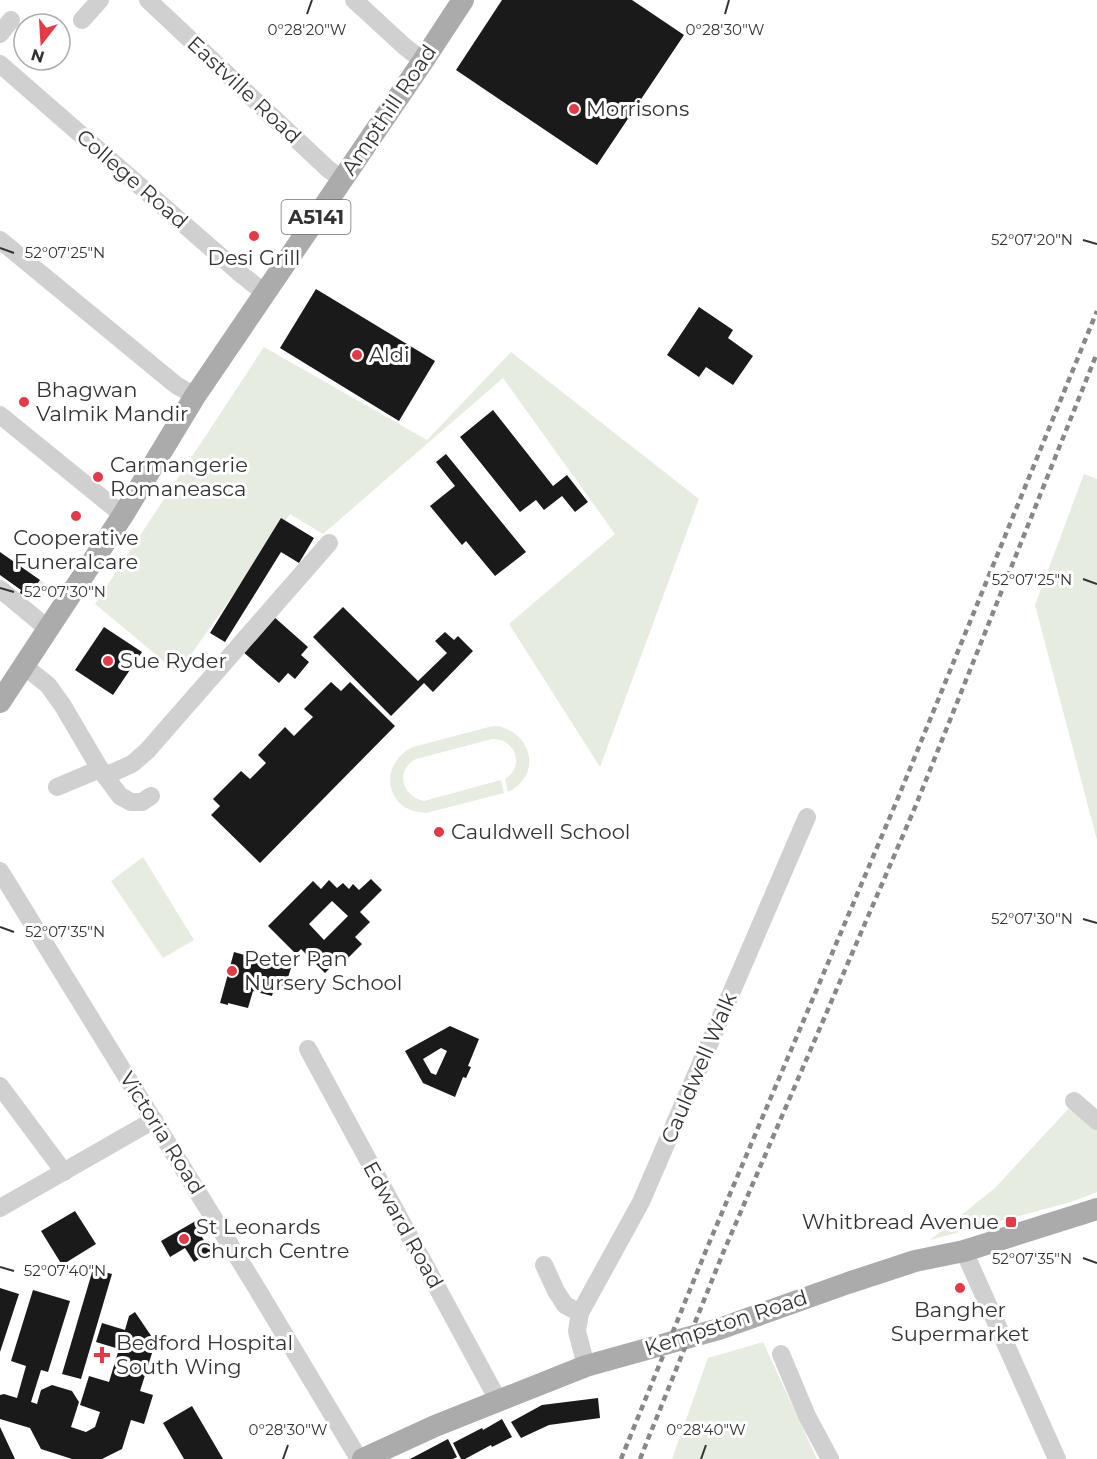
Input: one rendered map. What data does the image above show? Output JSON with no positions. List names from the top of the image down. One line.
{"streets":{"main road":["Ampthill Road","A5141","Kempston Road"],"street":["Eastville Road","College Road","Cauldwell Walk","Victoria Road","Edward Road"]},"crossings":[["Eastville Road","Ampthill Road"],["Ampthill Road","College Road"],["Cauldwell Walk","Kempston Road"],["Victoria Road","Kempston Road"],["Edward Road","Kempston Road"]],"places":{"other":["Morrisons","Desi Grill","Aldi","Bhagwan Valmik Mandir","Carmangerie Romaneasca","Cooperative Funeralcare","Sue Ryder","Cauldwell School","Peter Pan Nursery School","St Leonards Church Centre","Bangher Supermarket"],"transit":["Whitbread Avenue"],"health":["Bedford Hospital South Wing"]},"north":"bottom","coordinates":["0°28'20\"W","0°28'30\"W","52°07'20\"N","52°07'25\"N","52°07'30\"N","52°07'35\"N","52°07'40\"N","0°28'40\"W"]}
